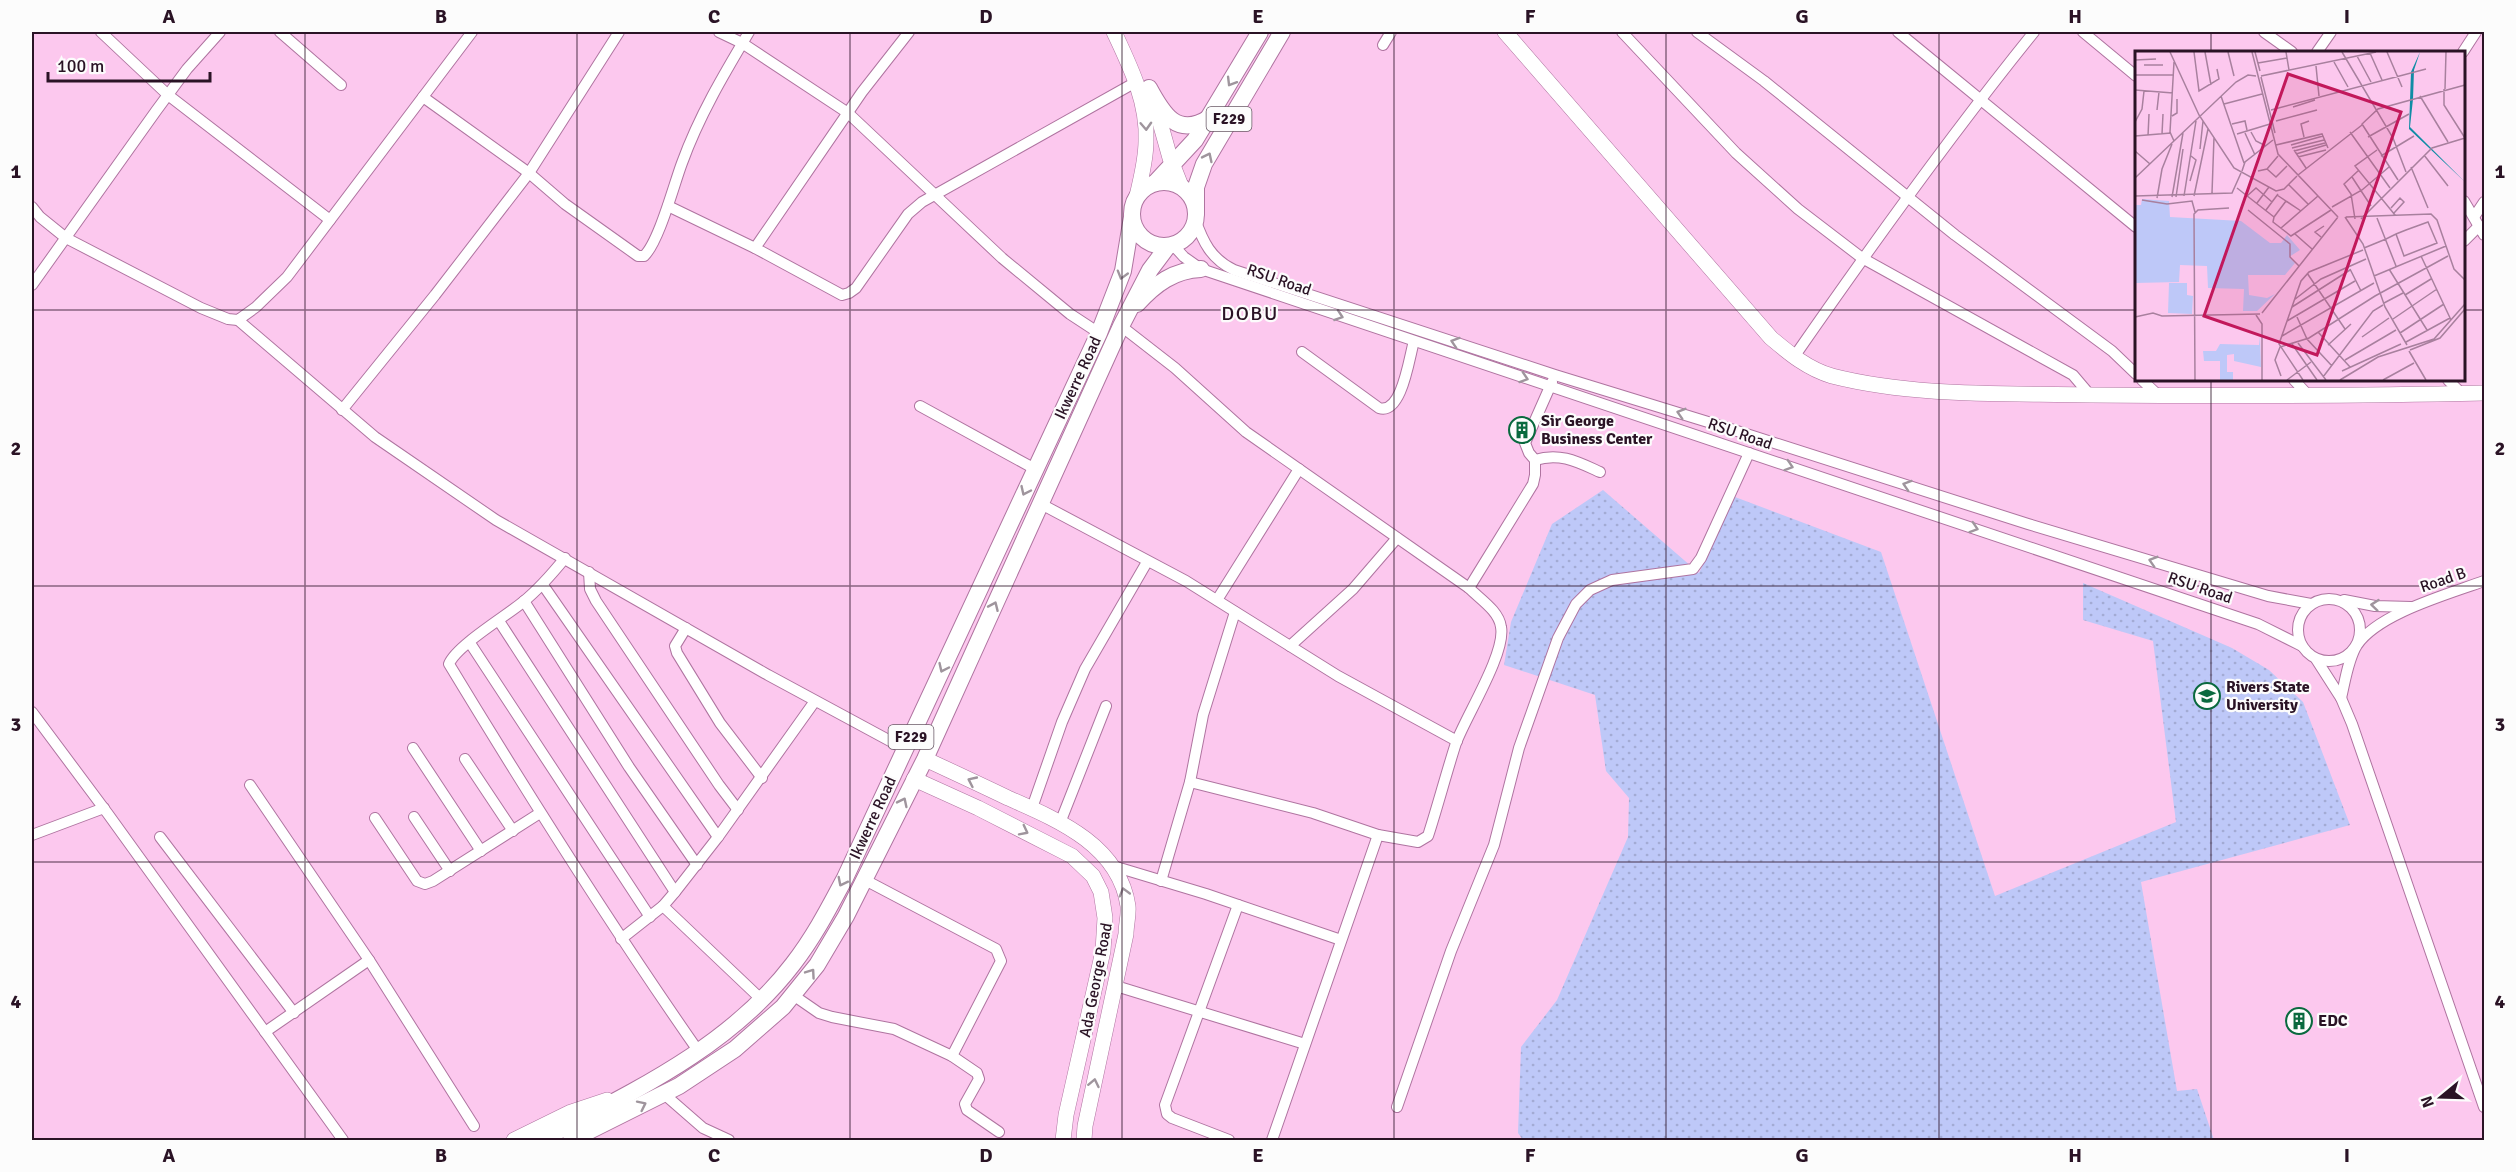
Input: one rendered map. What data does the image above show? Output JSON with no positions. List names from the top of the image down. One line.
{"streets":{"main road":["F229","Ikwerre Road"],"street":["RSU Road","Road B","Ada George Road"]},"crossings":[["F229","RSU Road"],["F229","Ikwerre Road"],["RSU Road","Ikwerre Road"],["Ikwerre Road","Ada George Road"]],"districts":["DOBU"],"places":{"building":["Sir George Business Center","EDC"],"school or university":["Rivers State University"]},"scale_bar":"100 m","north":"left","grid":{"columns":["A","B","C","D","E","F","G","H","I"],"rows":["1","2","3","4"]}}
